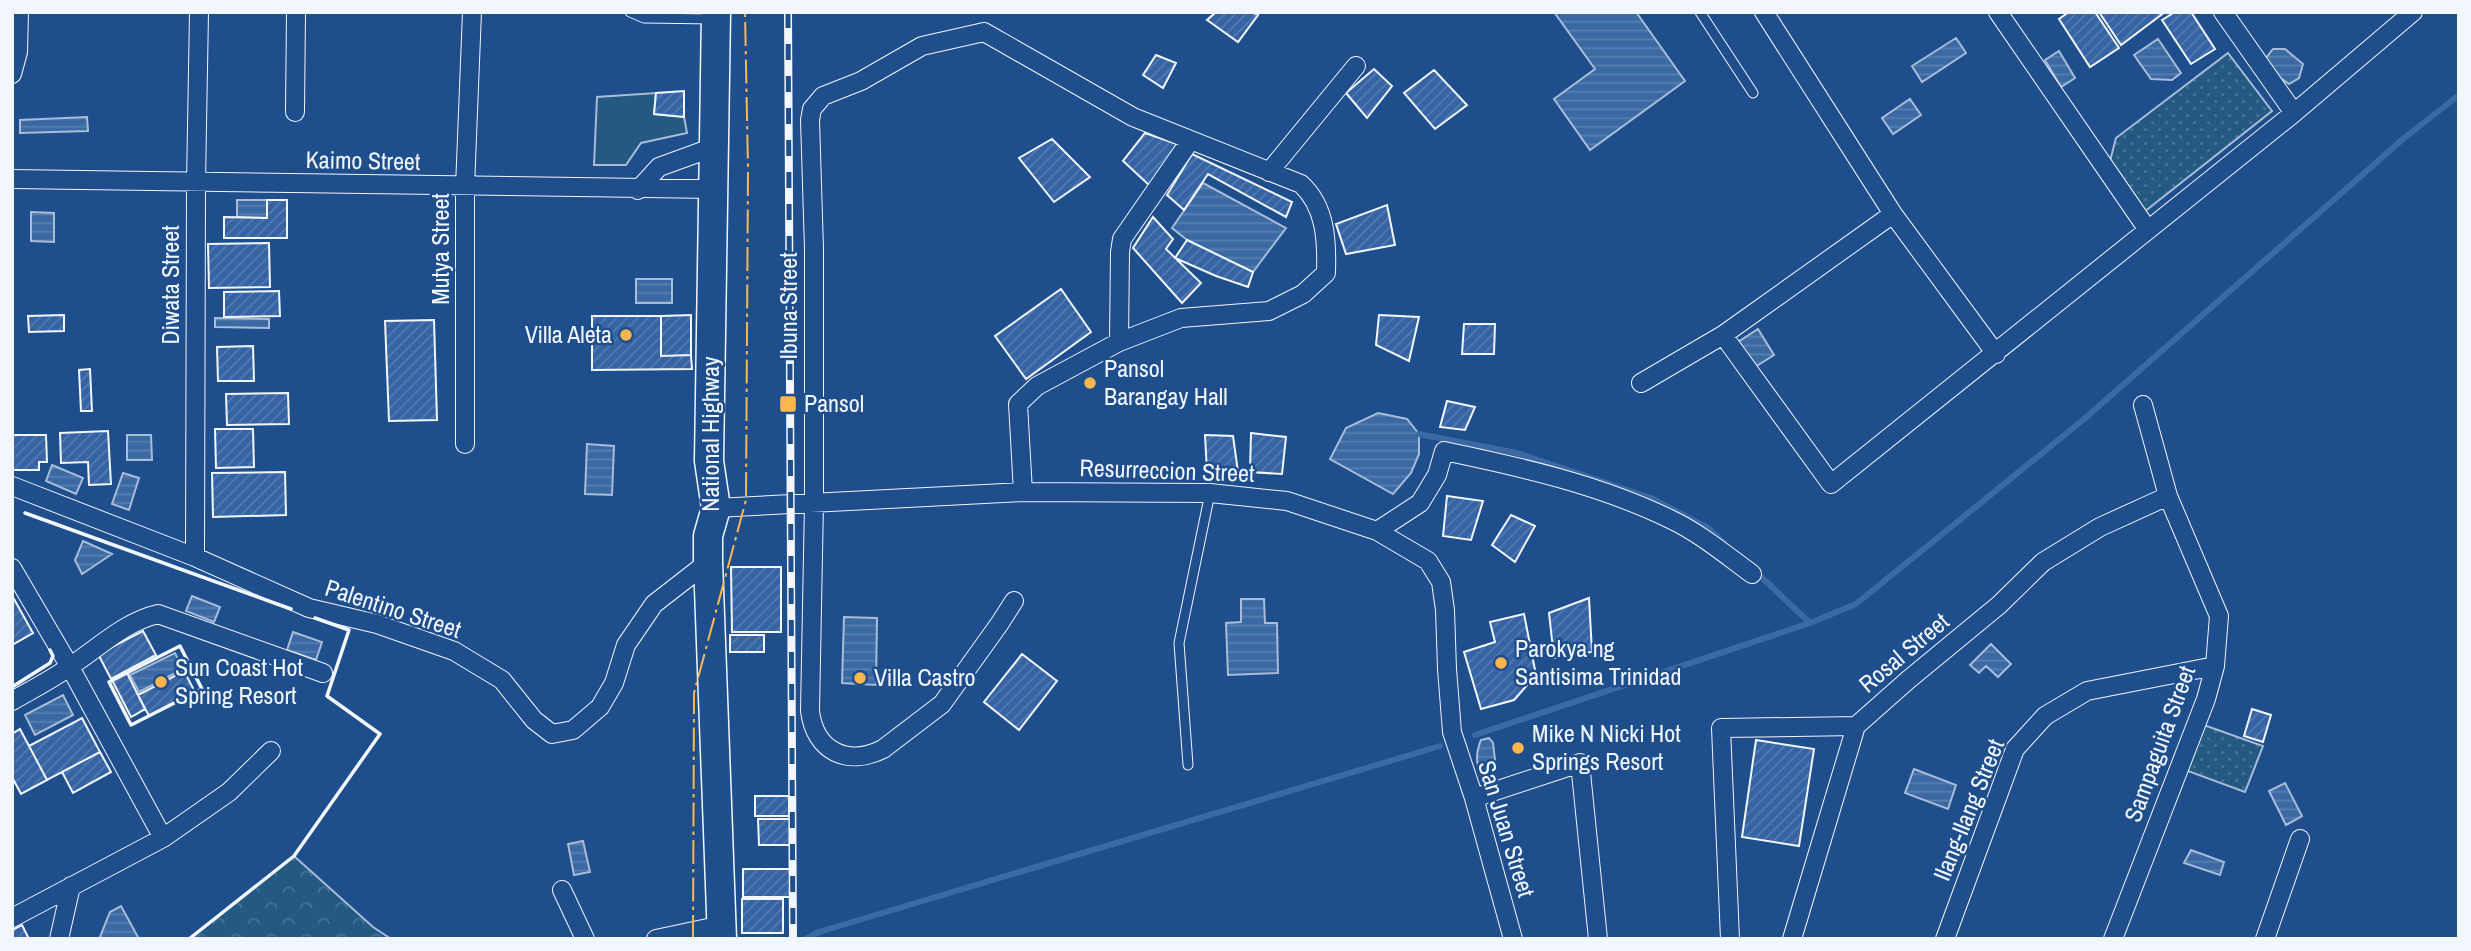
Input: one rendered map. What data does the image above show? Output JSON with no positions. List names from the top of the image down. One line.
{"streets":{"main road":["National Highway"],"street":["Kaimo Street","Mutya Street","Diwata Street","Ibuna Street","Resurreccion Street","Palentino Street","Rosal Street","Sampaguita Street","Ilang-Ilang Street","San Juan Street"]},"crossings":[["Kaimo Street","Mutya Street"],["Kaimo Street","Diwata Street"],["Kaimo Street","National Highway"],["Diwata Street","Palentino Street"],["Ibuna Street","Resurreccion Street"],["National Highway","Resurreccion Street"],["National Highway","Palentino Street"],["Resurreccion Street","San Juan Street"],["Rosal Street","Sampaguita Street"],["Sampaguita Street","Ilang-Ilang Street"]],"places":{"other":["Villa Aleta","Pansol Barangay Hall","Parokya ng Santisima Trinidad","Villa Castro","Sun Coast Hot Spring Resort","Mike N Nicki Hot Springs Resort"],"transit":["Pansol"]}}
